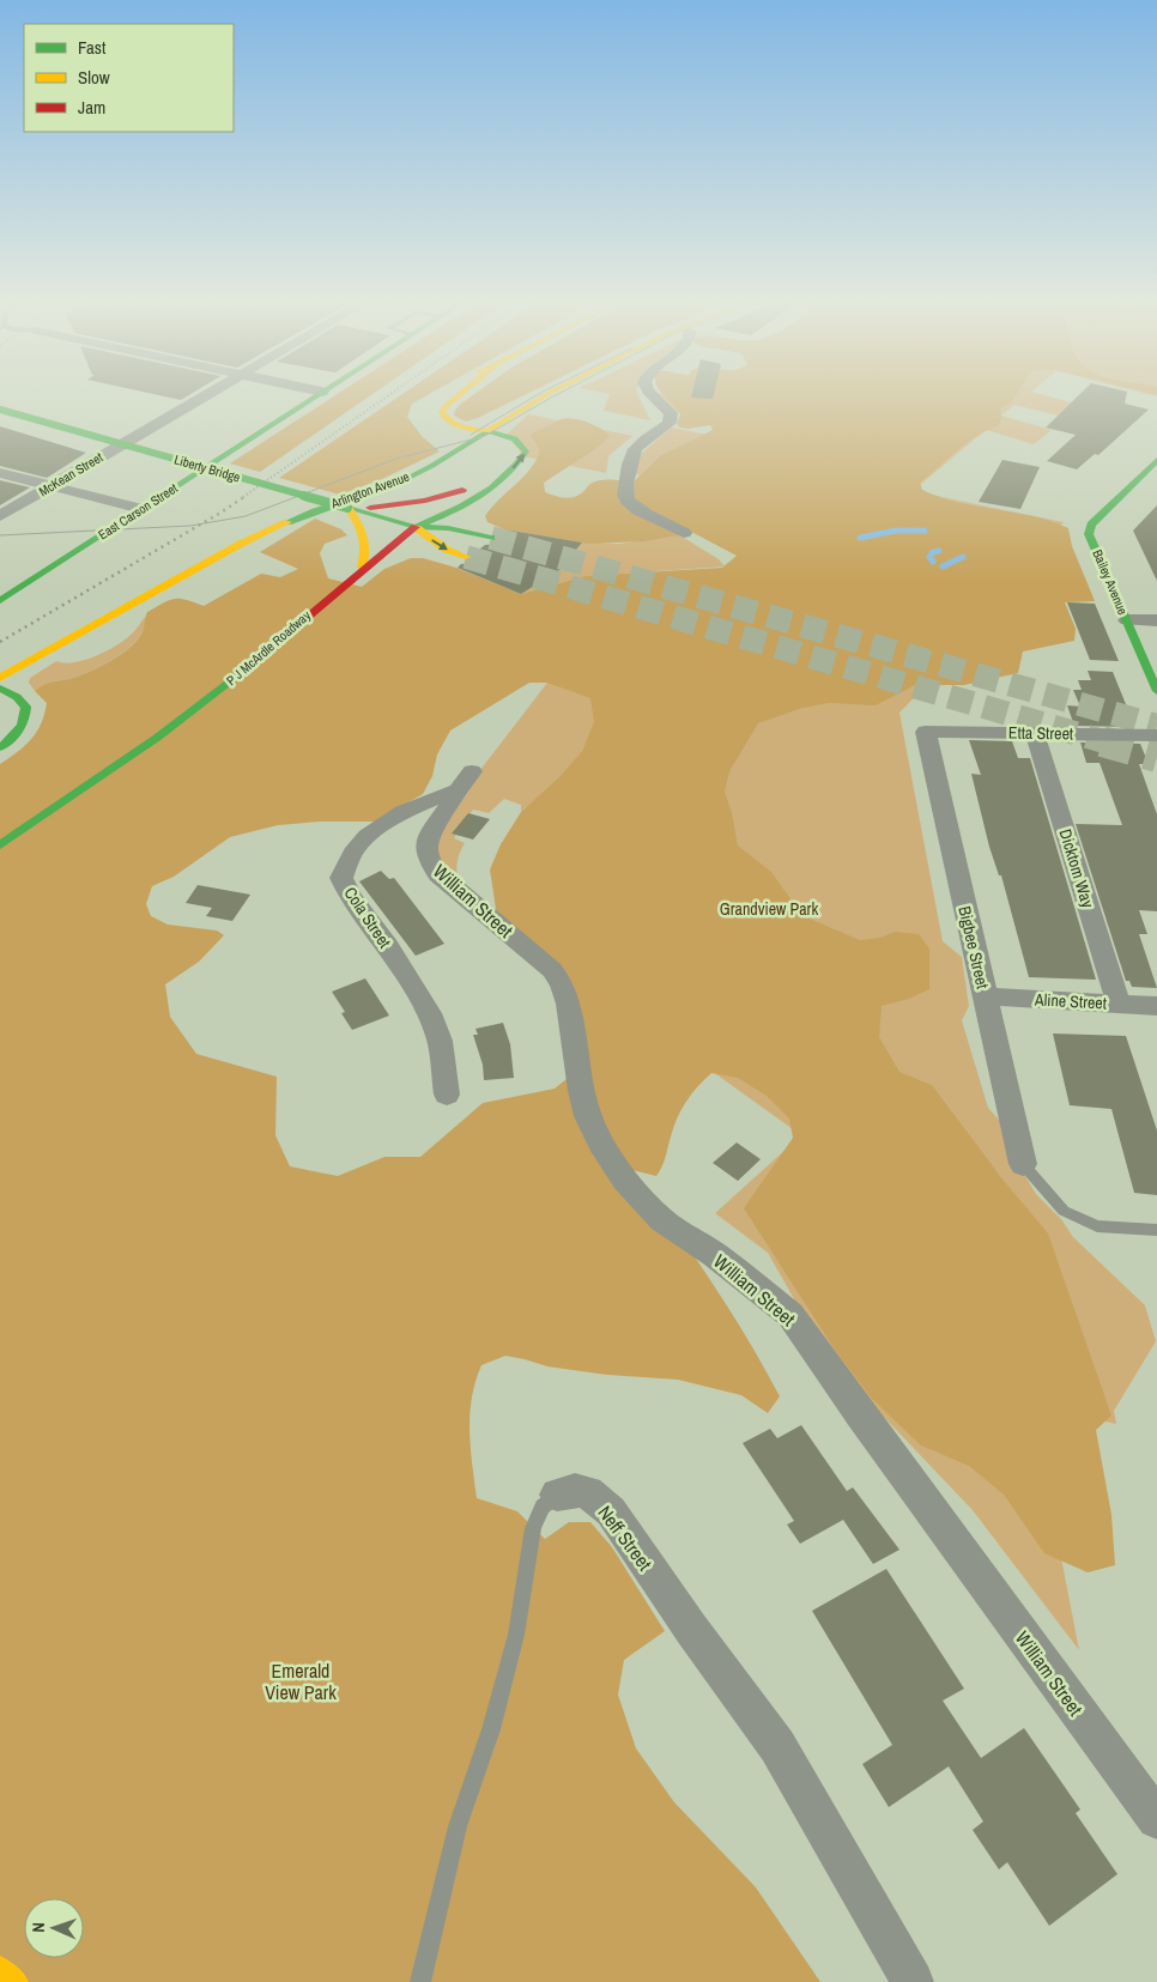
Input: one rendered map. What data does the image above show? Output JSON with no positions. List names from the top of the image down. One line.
{"streets":{"main road":["Liberty Bridge","Arlington Avenue","East Carson Street","Bailey Avenue","P J McArdle Roadway"],"street":["McKean Street","Etta Street","Dicktom Way","William Street","Cola Street","Bigbee Street","Aline Street","Neff Street"]},"crossings":[["Liberty Bridge","P J McArdle Roadway"],["Etta Street","Dicktom Way"],["Etta Street","Bigbee Street"],["Dicktom Way","Aline Street"],["William Street","Cola Street"],["Bigbee Street","Aline Street"]],"parks":["Grandview Park","Emerald View Park"],"legend":["Fast","Slow","Jam"],"north":"left"}
